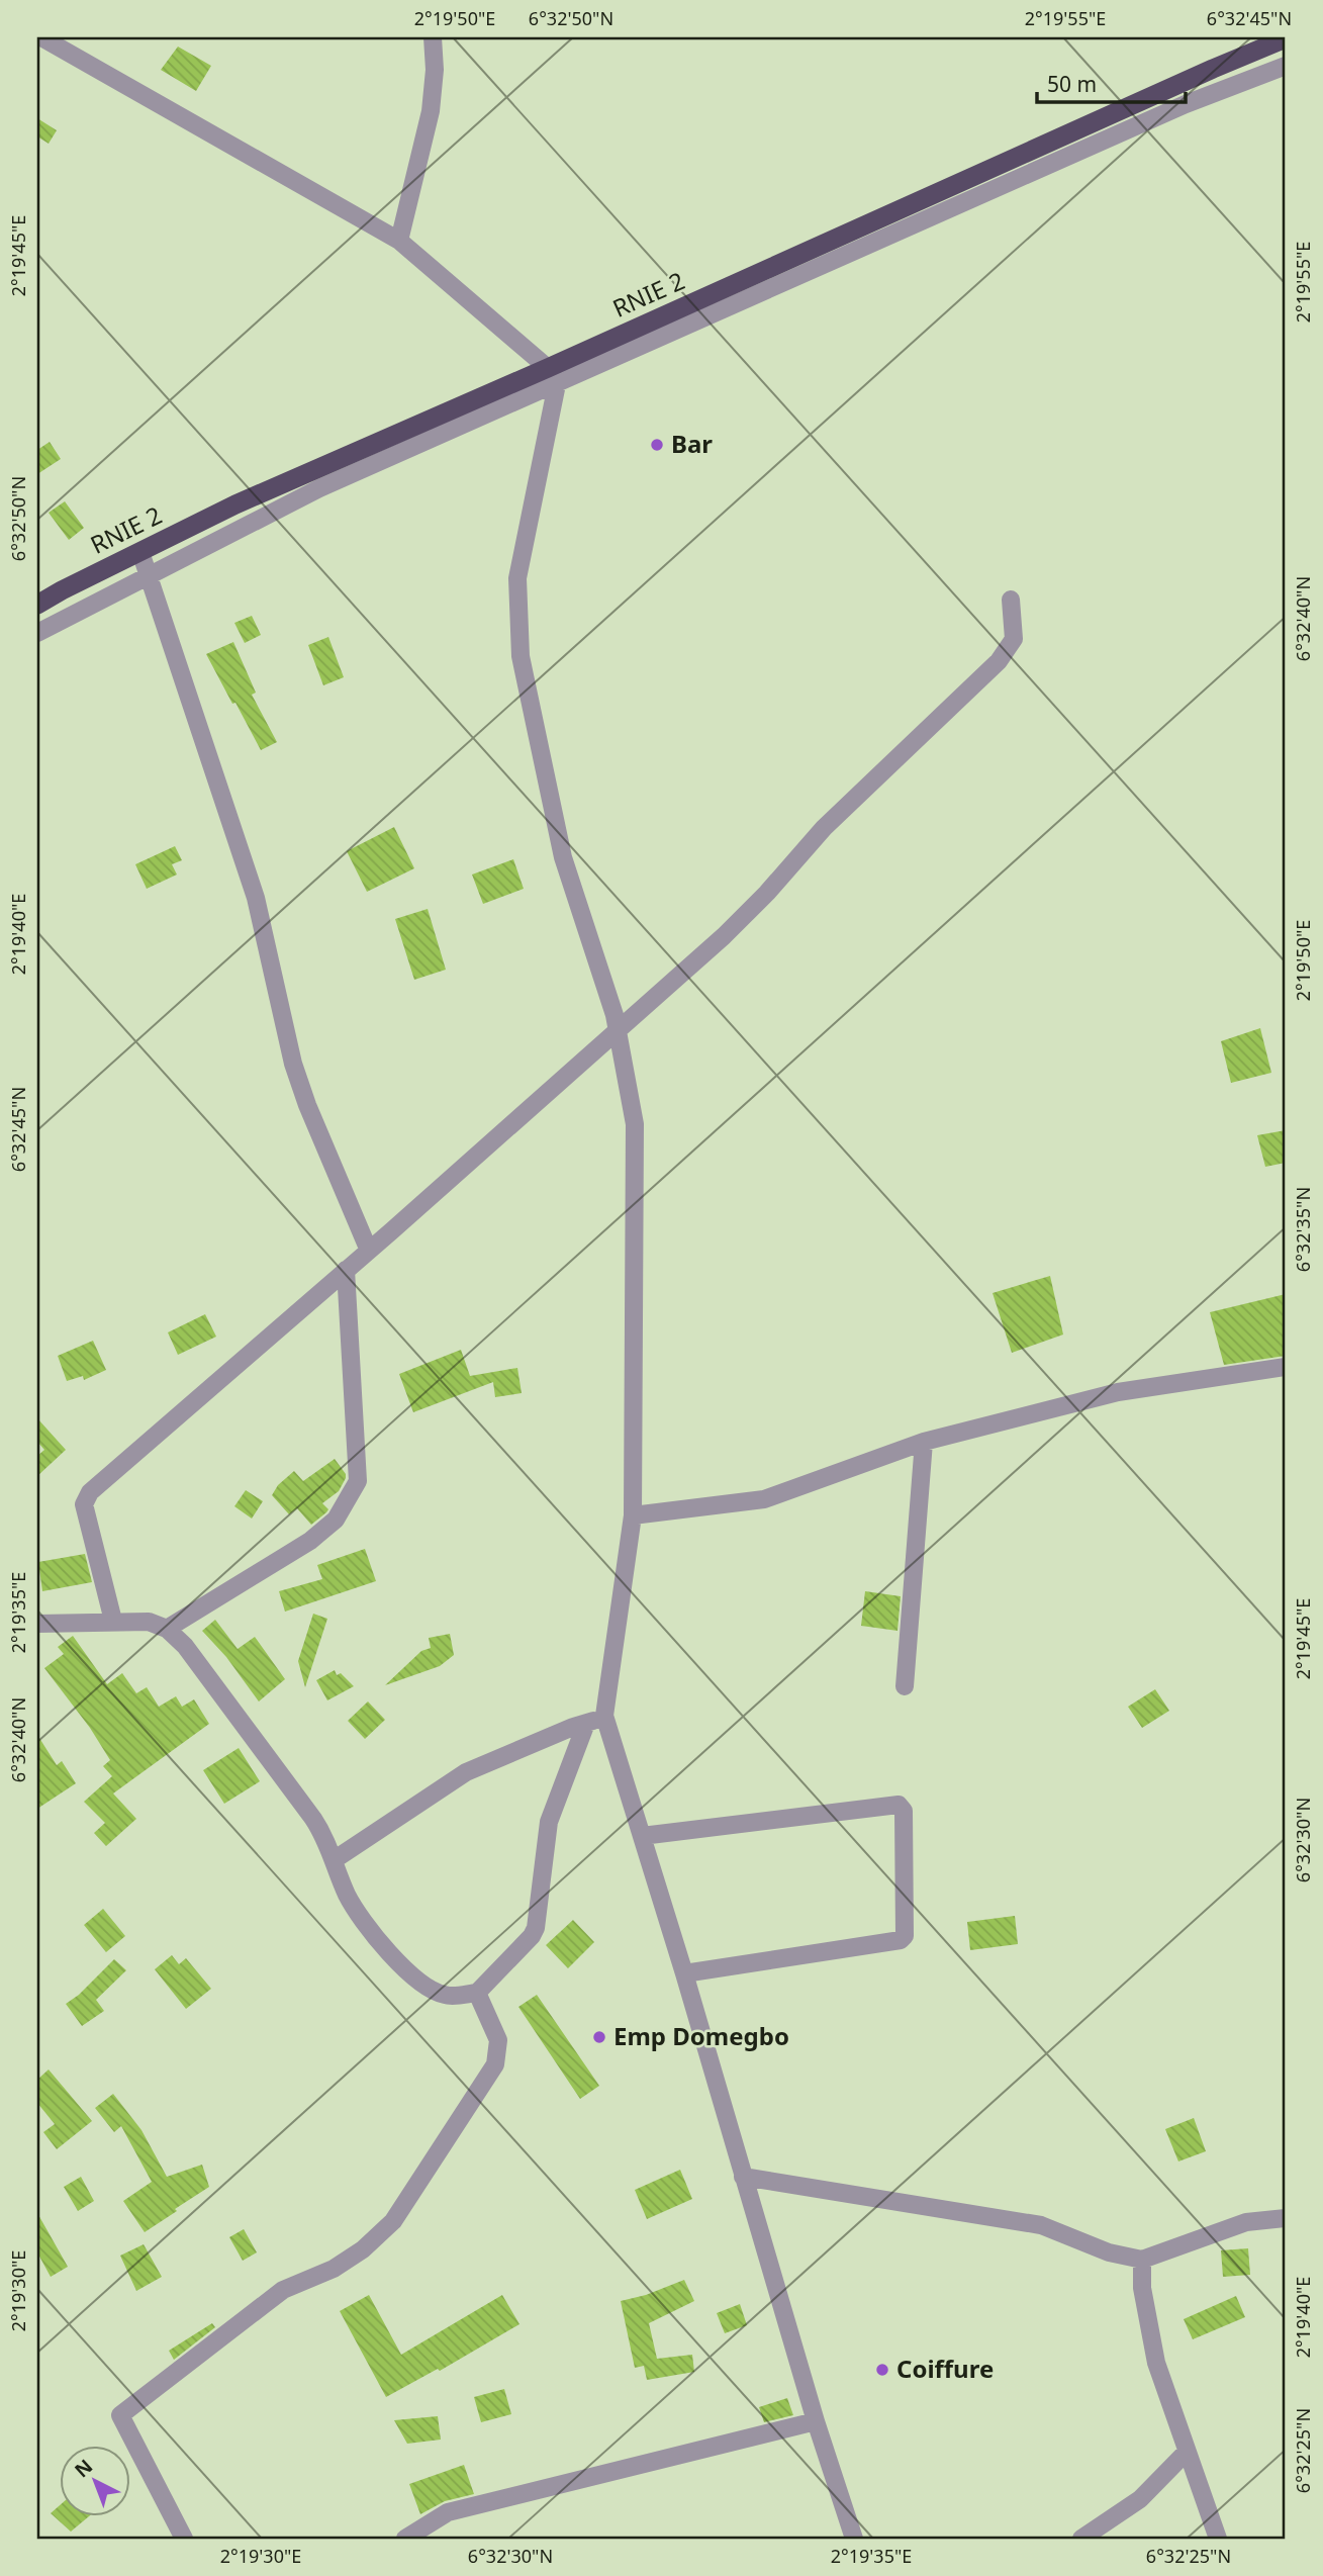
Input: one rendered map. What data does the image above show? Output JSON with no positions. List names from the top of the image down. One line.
{"streets":{"highway":["RNIE 2"]},"places":["Bar","Emp Domegbo","Coiffure"],"scale_bar":"50 m","north":"top left","coordinates":["2°19'50\"E","6°32'50\"N","2°19'55\"E","6°32'45\"N","2°19'45\"E","6°32'40\"N","2°19'40\"E","6°32'35\"N","2°19'35\"E","6°32'30\"N","2°19'30\"E","6°32'25\"N"]}
